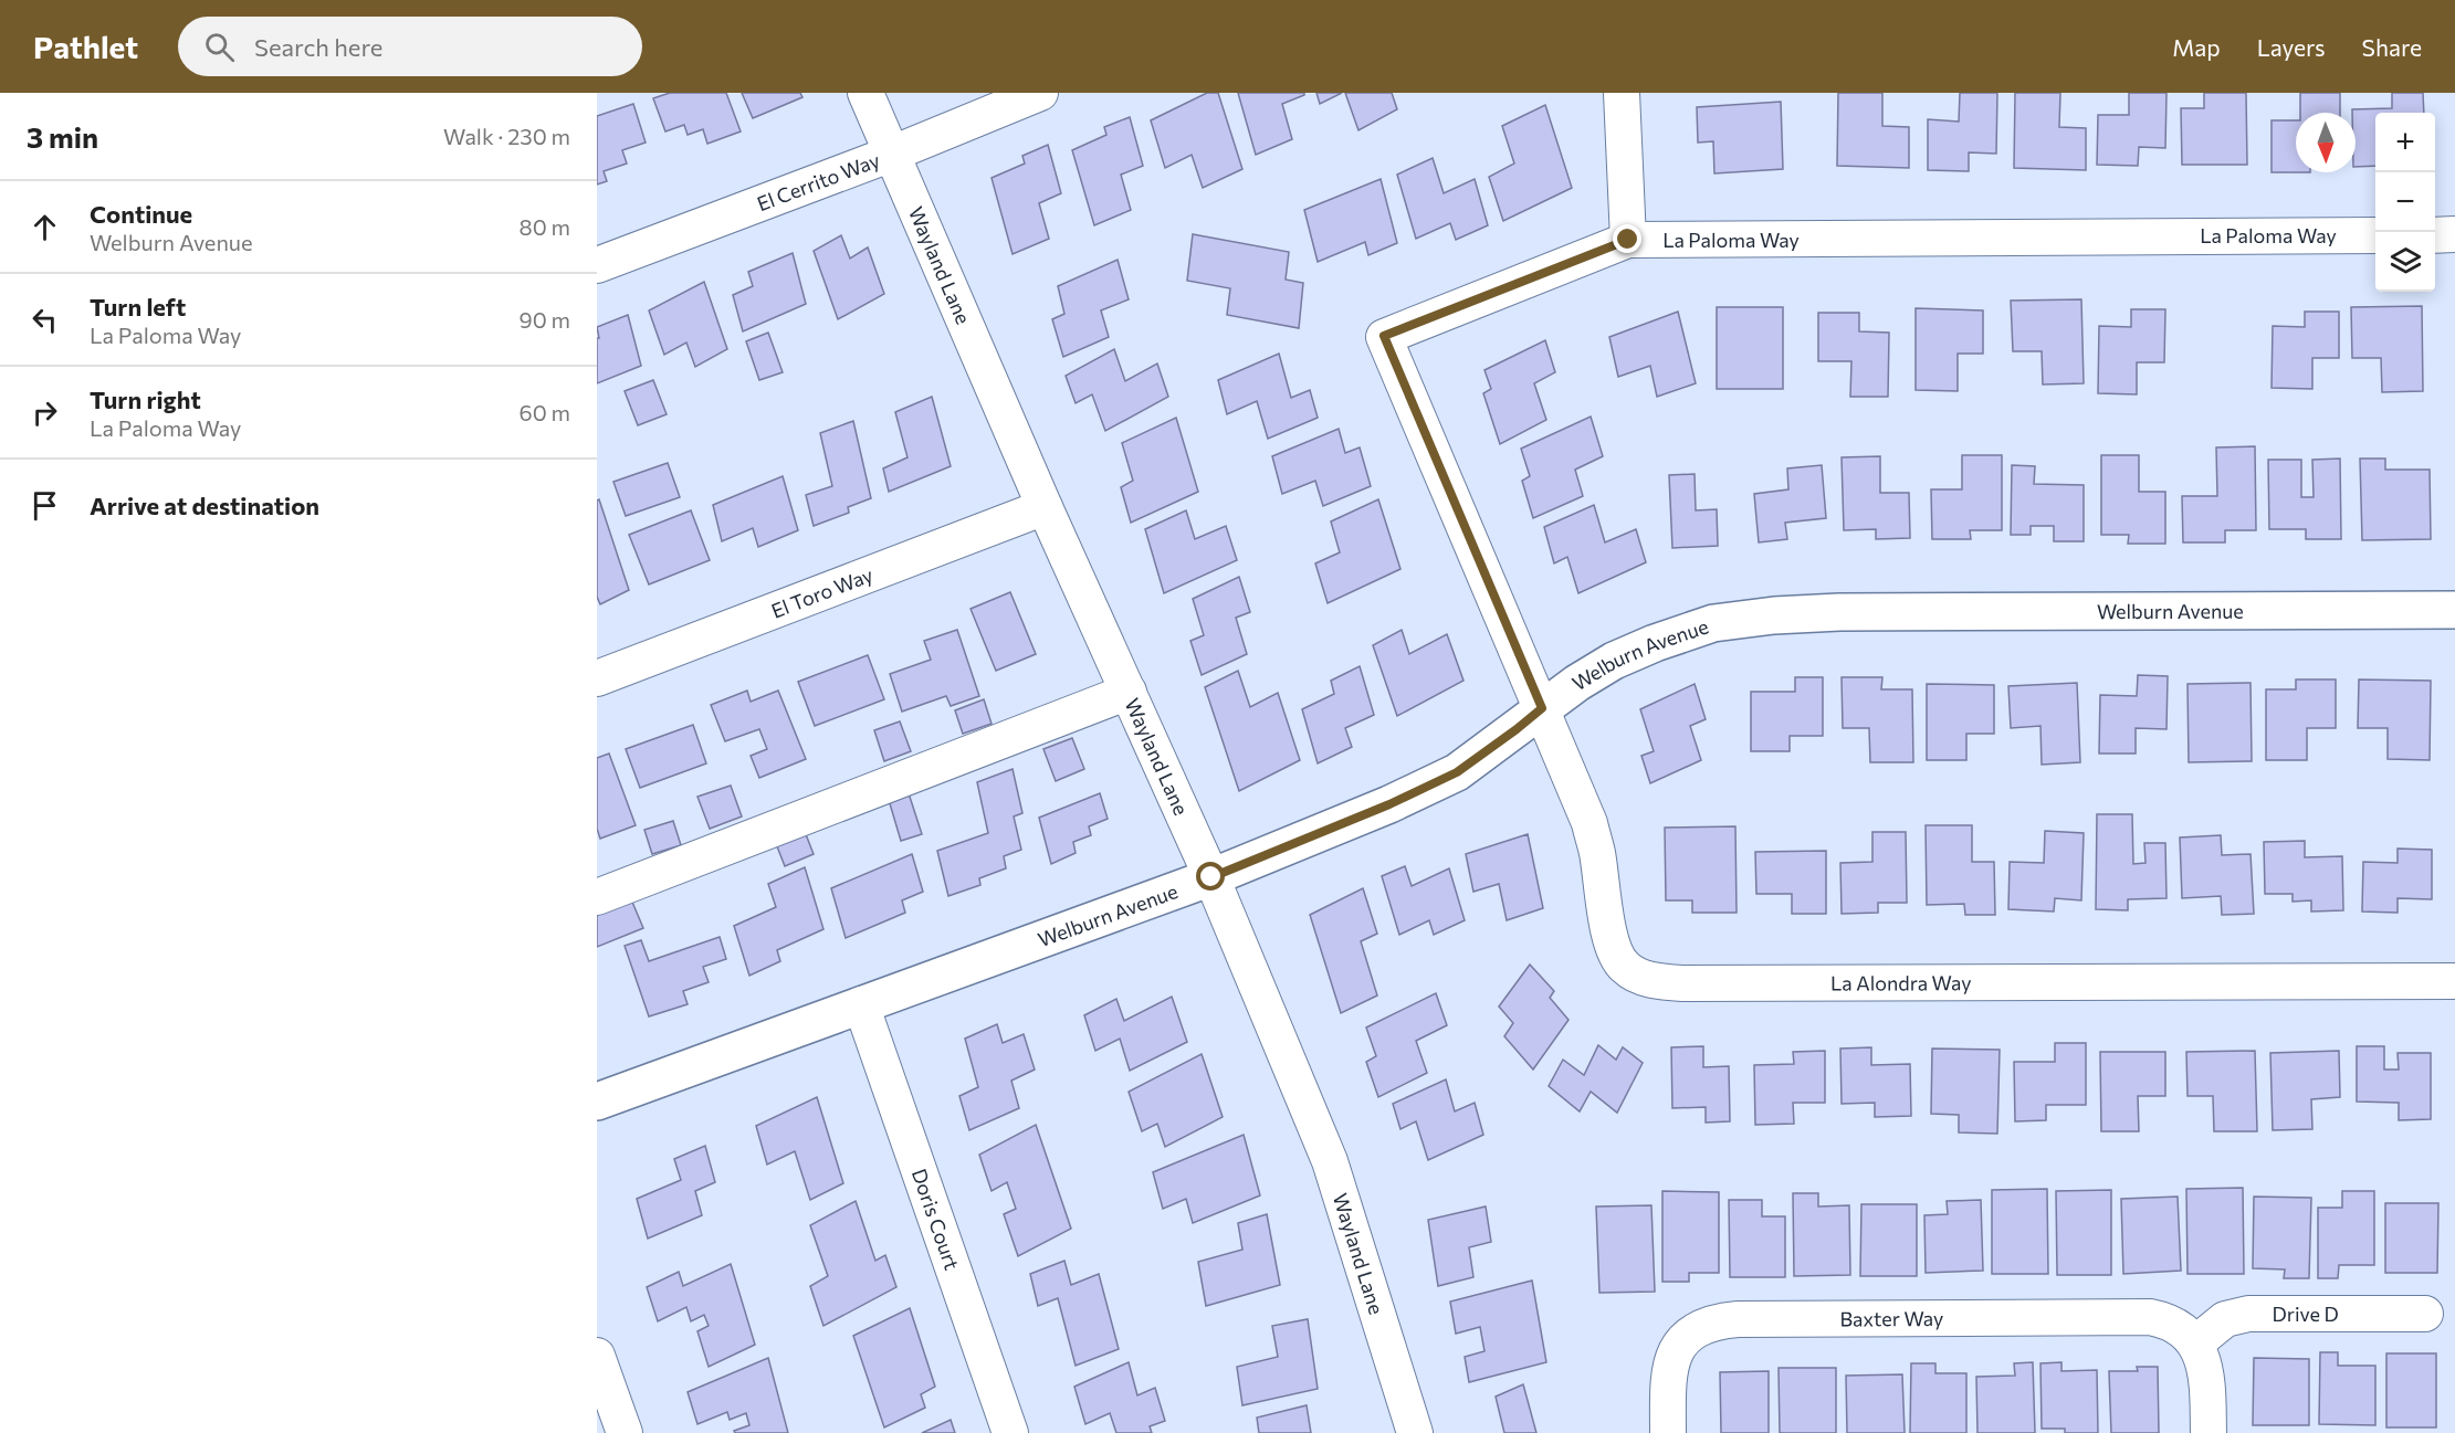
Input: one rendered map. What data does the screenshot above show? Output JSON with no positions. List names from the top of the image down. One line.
{"streets":{"main road":["Welburn Avenue"],"street":["El Cerrito Way","La Paloma Way","Wayland Lane","El Toro Way","La Alondra Way","Doris Court","Drive D","Baxter Way"]},"crossings":[["El Cerrito Way","Wayland Lane"],["La Paloma Way","Welburn Avenue"],["La Paloma Way","La Alondra Way"],["Wayland Lane","El Toro Way"],["Wayland Lane","Welburn Avenue"],["Welburn Avenue","La Alondra Way"],["Welburn Avenue","Doris Court"],["Drive D","Baxter Way"]],"north":"bottom","page":{"header":"Pathlet","search":"Search here","nav":["Map","Layers","Share"],"heading":["3 min","Walk · 230 m"],"map_buttons":["+","−"],"list":[["Continue","Welburn Avenue","80 m"],["Turn left","La Paloma Way","90 m"],["Turn right","La Paloma Way","60 m"],"Arrive at destination"]}}
